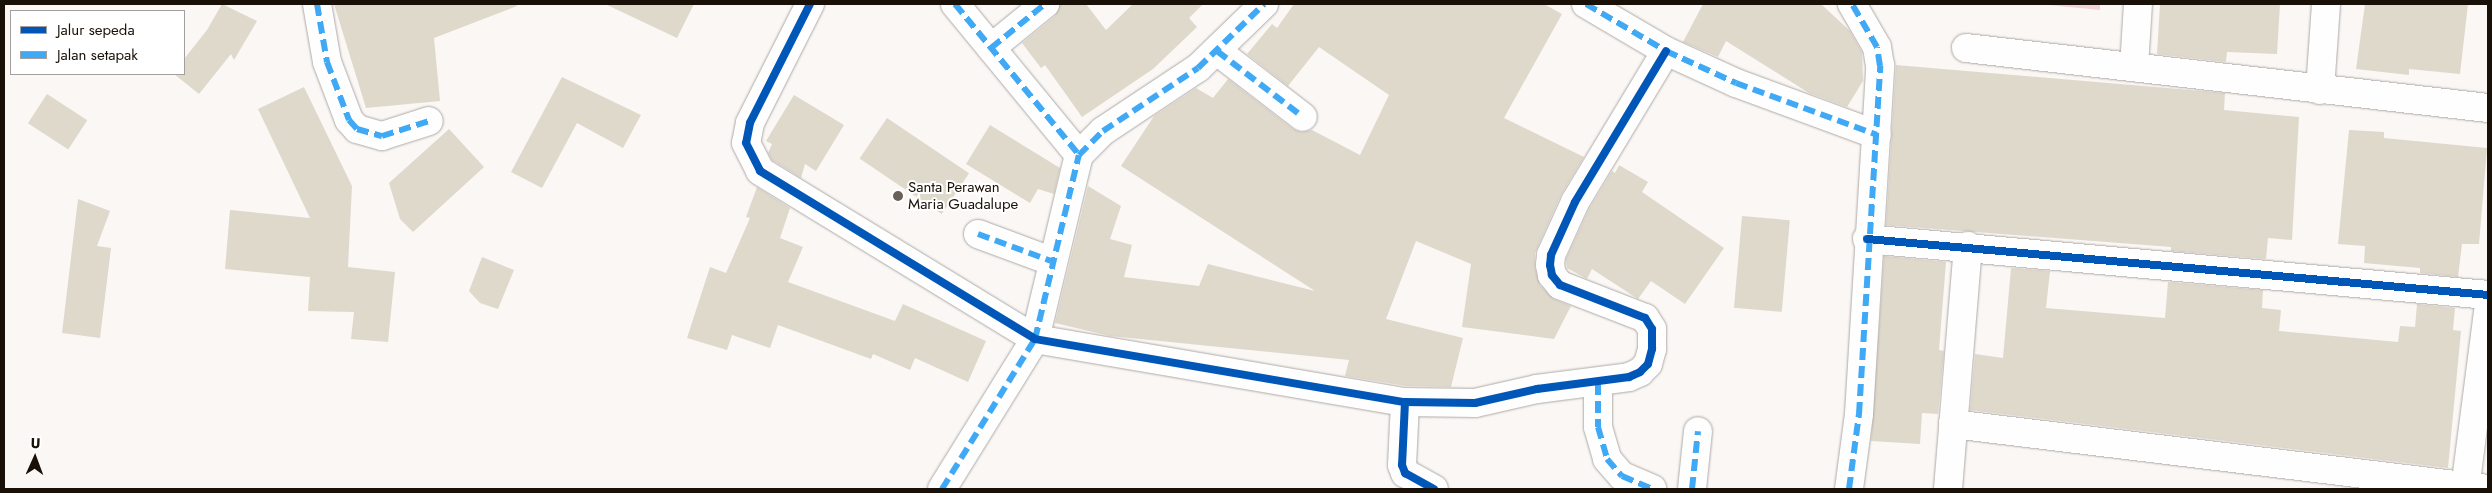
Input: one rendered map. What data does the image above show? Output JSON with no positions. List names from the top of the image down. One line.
{"places":["Santa Perawan Maria Guadalupe"],"legend":["Jalur sepeda","Jalan setapak"],"north":"top"}
